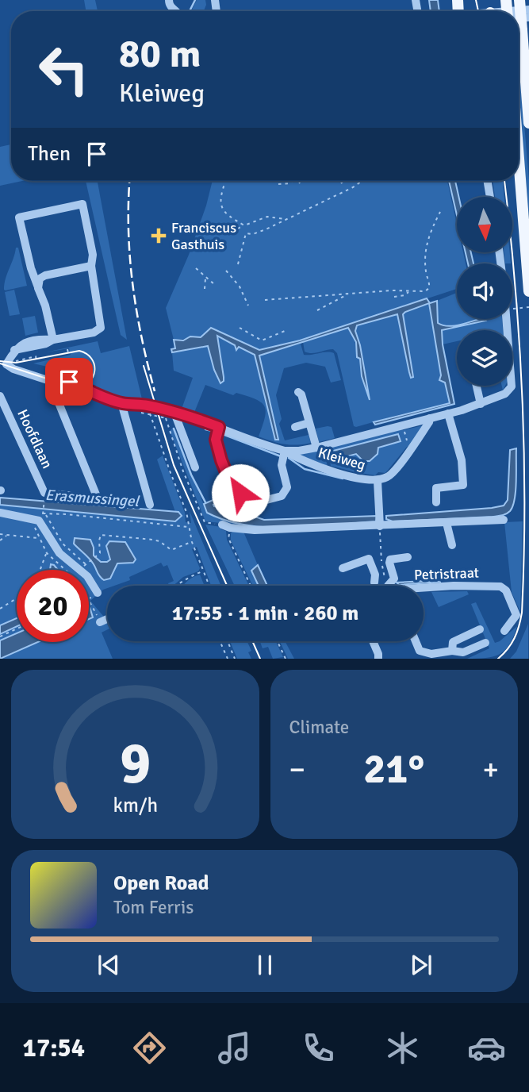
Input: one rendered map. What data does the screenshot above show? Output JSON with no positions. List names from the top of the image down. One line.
{"streets":{"street":["Hoofdlaan","Kleiweg","Petristraat"]},"water":["Erasmussingel"],"places":{"health":["Franciscus Gasthuis"]},"north":"bottom","page":{"turn":["80 m","Kleiweg"],"then":"Then","limit":"20","trip":"17:55 · 1 min · 260 m","tile":"Climate","heat":["−","21°","+"],"song":["Open Road","Tom Ferris"],"tabs":"17:54","gauge":["9","km/h"]}}
